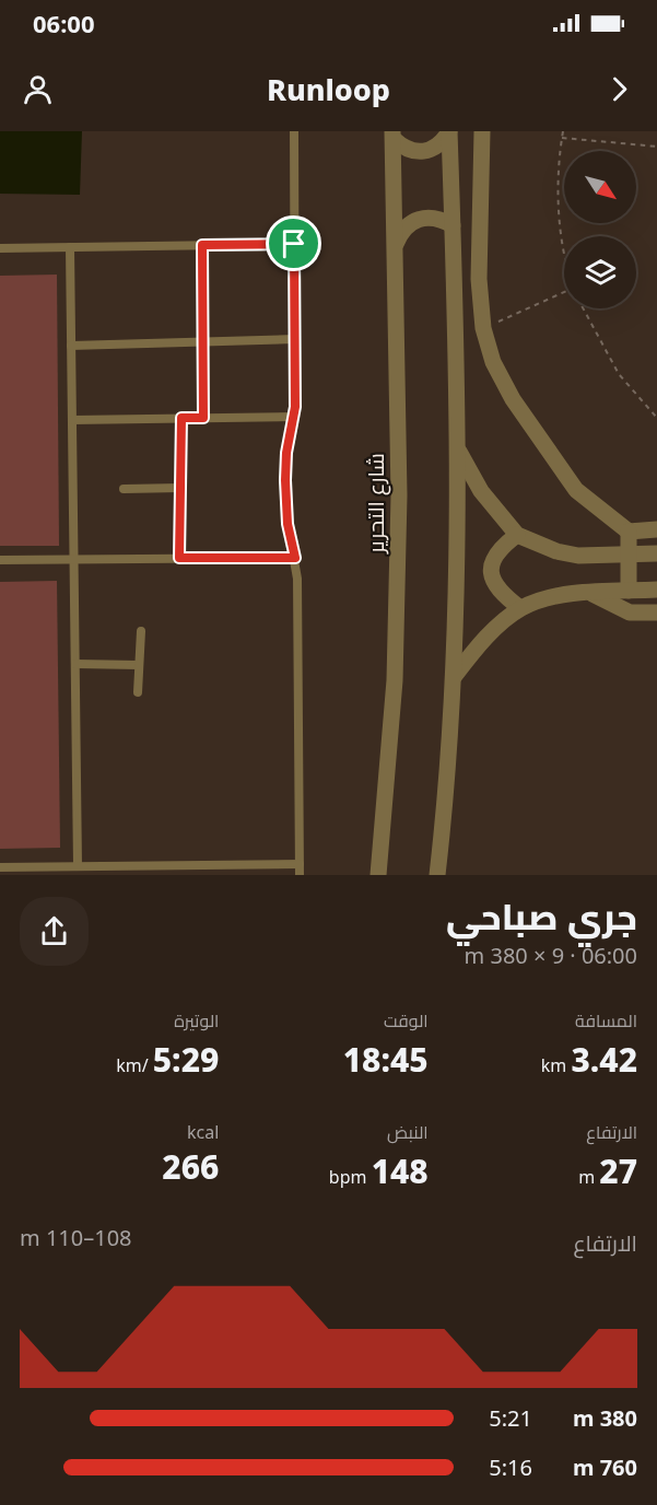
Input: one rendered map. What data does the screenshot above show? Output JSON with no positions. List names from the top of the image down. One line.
{"streets":{"street":["شارع التحرير"]},"north":"bottom right","page":{"status":"06:00","header":"Runloop","heading":["جري صباحي","06:00 · 9 × 380 m"],"stats":[["المسافة","3.42 km"],["الوقت","18:45"],["الوتيرة","5:29 /km"],["الارتفاع","27 m"],["النبض","148 bpm"],["kcal","266"]],"chart":["الارتفاع","108–110 m"],"list":[{"name":"380 m","note":"5:21"},{"name":"760 m","note":"5:16"}]}}
